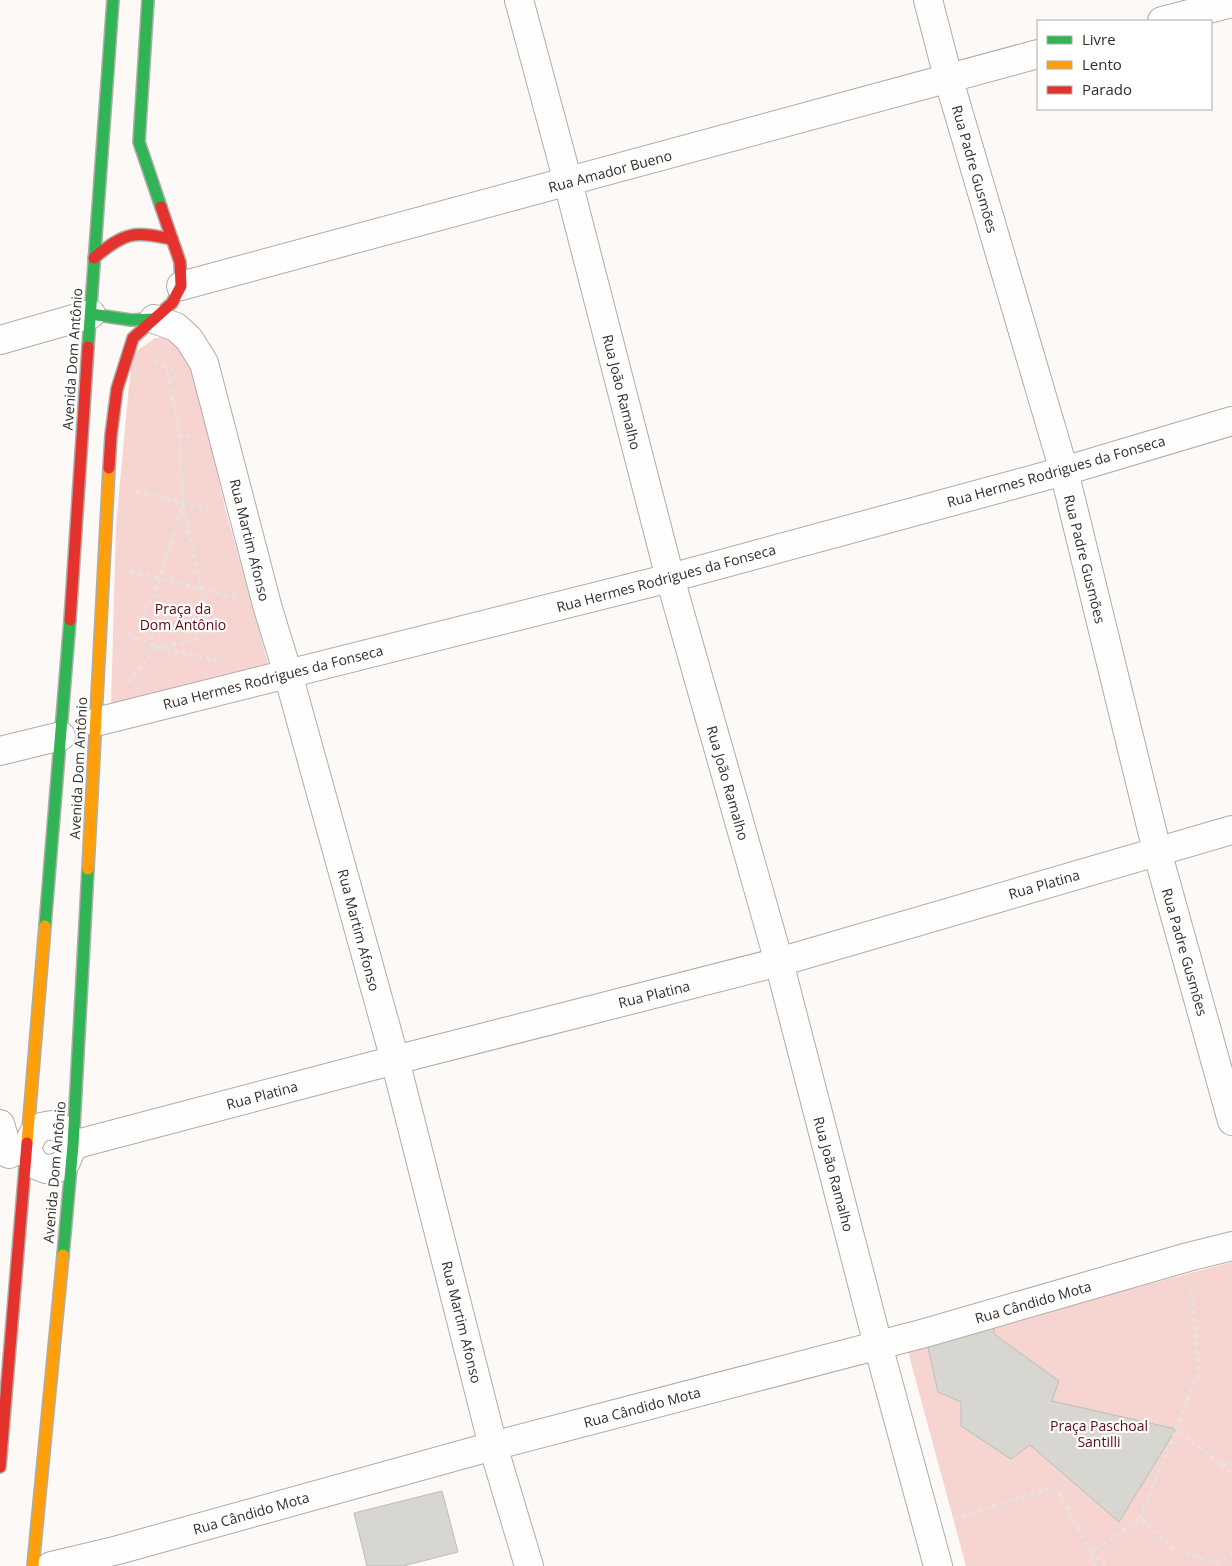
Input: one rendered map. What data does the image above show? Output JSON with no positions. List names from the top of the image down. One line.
{"streets":{"main road":["Avenida Dom Antônio"],"street":["Rua Padre Gusmões","Rua Amador Bueno","Rua João Ramalho","Rua Hermes Rodrigues da Fonseca","Rua Martim Afonso","Rua Platina","Rua Cândido Mota"]},"crossings":[["Rua Padre Gusmões","Rua Amador Bueno"],["Rua Padre Gusmões","Rua Hermes Rodrigues da Fonseca"],["Rua Padre Gusmões","Rua Platina"],["Rua Amador Bueno","Avenida Dom Antônio"],["Rua Amador Bueno","Rua João Ramalho"],["Rua Amador Bueno","Rua Martim Afonso"],["Avenida Dom Antônio","Rua Hermes Rodrigues da Fonseca"],["Avenida Dom Antônio","Rua Martim Afonso"],["Avenida Dom Antônio","Rua Platina"],["Rua João Ramalho","Rua Hermes Rodrigues da Fonseca"],["Rua João Ramalho","Rua Platina"],["Rua João Ramalho","Rua Cândido Mota"],["Rua Hermes Rodrigues da Fonseca","Rua Martim Afonso"],["Rua Martim Afonso","Rua Platina"],["Rua Martim Afonso","Rua Cândido Mota"]],"parks":["Praça da Dom Antônio","Praça Paschoal Santilli"],"legend":["Livre","Lento","Parado"]}
